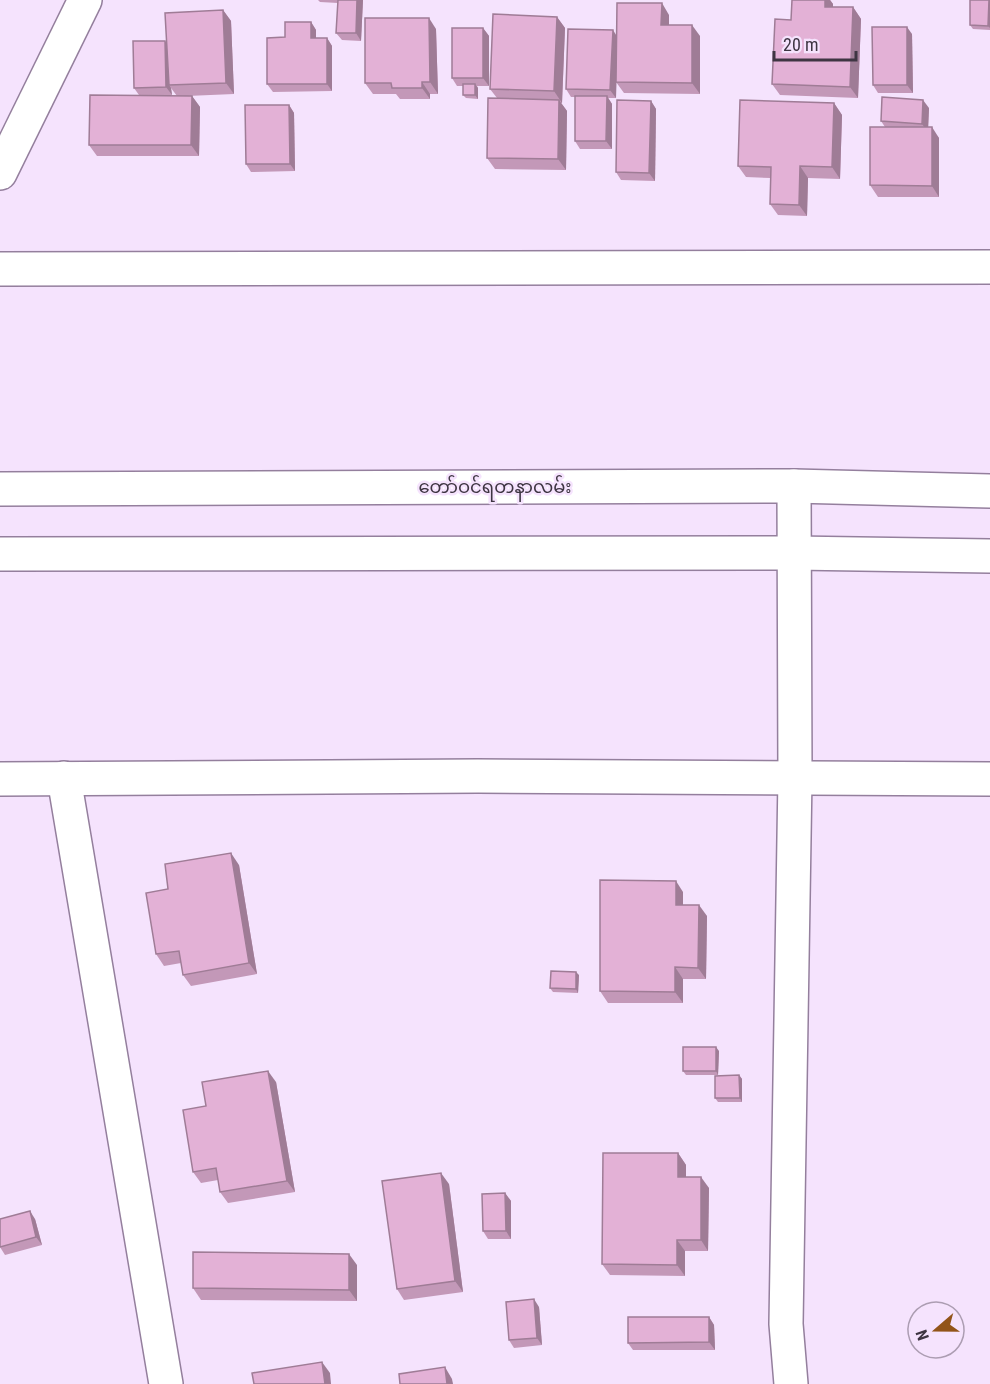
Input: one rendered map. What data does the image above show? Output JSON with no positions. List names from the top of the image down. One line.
{"streets":{"street":["တော်ဝင်ရတနာလမ်း"]},"scale_bar":"20 m","north":"left"}
